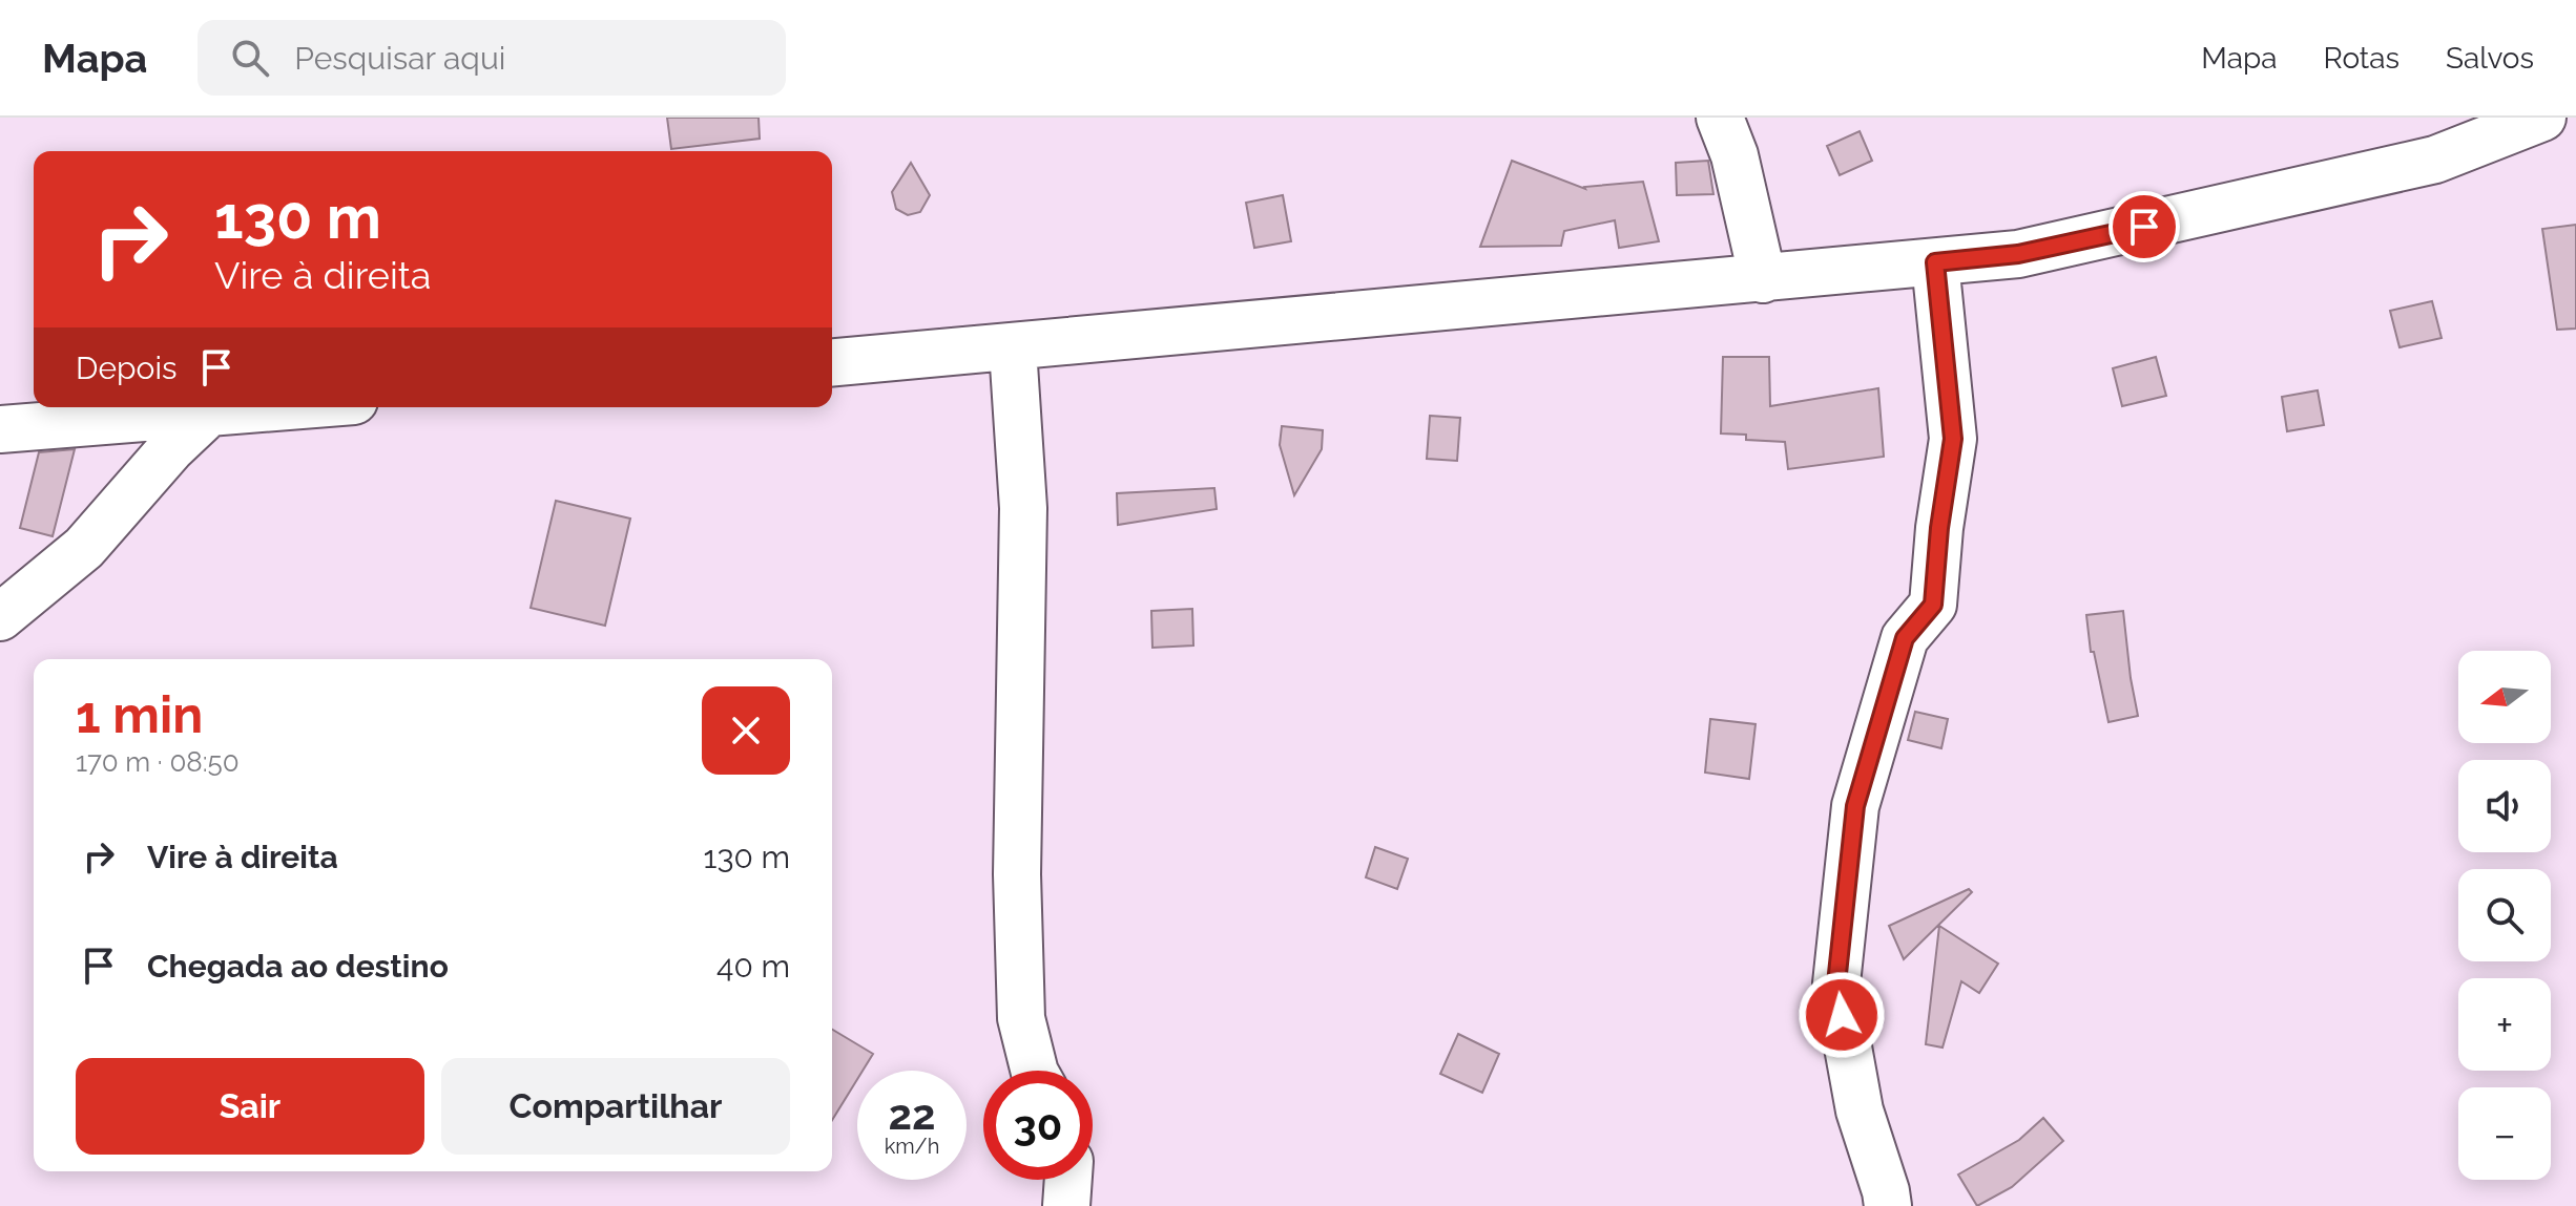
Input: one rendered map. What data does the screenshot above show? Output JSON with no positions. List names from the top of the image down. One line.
{"north":"left","page":{"header":"Mapa","search":"Pesquisar aqui","nav":["Mapa","Rotas","Salvos"],"turn":["130 m","Vire à direita"],"then":"Depois","map_buttons":["+","−"],"heading":["1 min","170 m · 08:50"],"list":[{"name":"Vire à direita","value":"130 m"},{"name":"Chegada ao destino","value":"40 m"}],"buttons":["Sair","Compartilhar"],"speed":"22 km/h","limit":"30"}}
